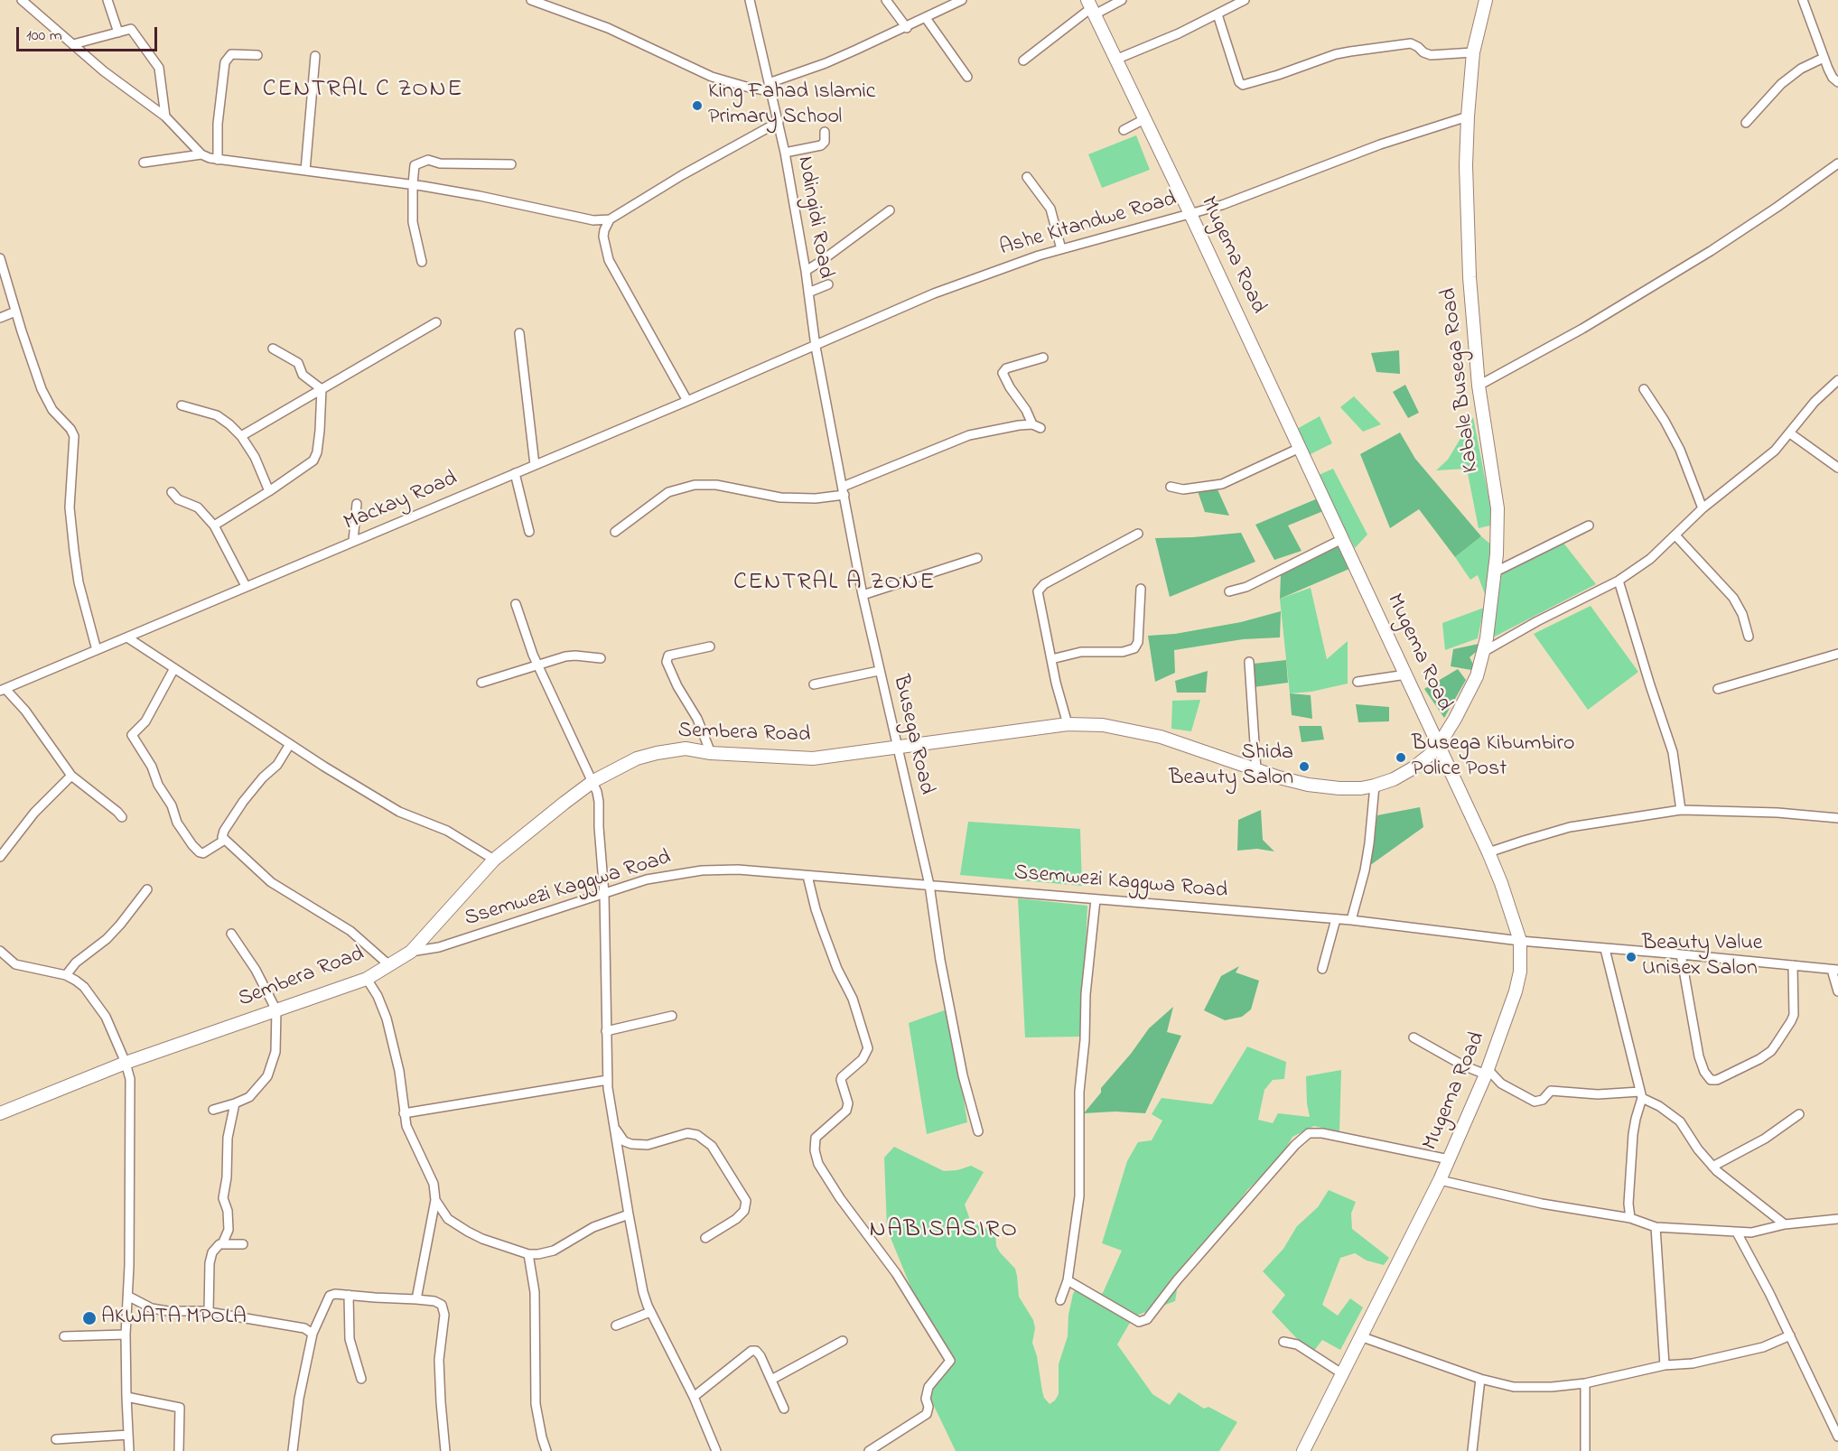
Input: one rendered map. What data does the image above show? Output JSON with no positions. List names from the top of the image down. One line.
{"streets":{"street":["Ndingidi Road","Ashe Kitandwe Road","Mugema Road","Kabale Busega Road","Mackay Road","Sembera Road","Busega Road","Ssemwezi Kaggwa Road"]},"crossings":[["Ndingidi Road","Ashe Kitandwe Road"],["Ndingidi Road","Mackay Road"],["Ndingidi Road","Busega Road"],["Ashe Kitandwe Road","Mugema Road"],["Ashe Kitandwe Road","Kabale Busega Road"],["Ashe Kitandwe Road","Mackay Road"],["Ashe Kitandwe Road","Busega Road"],["Mugema Road","Kabale Busega Road"],["Mugema Road","Sembera Road"],["Mugema Road","Ssemwezi Kaggwa Road"],["Kabale Busega Road","Sembera Road"],["Mackay Road","Busega Road"],["Sembera Road","Busega Road"],["Sembera Road","Ssemwezi Kaggwa Road"],["Busega Road","Ssemwezi Kaggwa Road"]],"districts":["CENTRAL C ZONE","CENTRAL A ZONE","NABISASIRO"],"places":["King Fahad Islamic Primary School","Busega Kibumbiro Police Post","Shida Beauty Salon","Beauty Value Unisex Salon","AKWATA MPOLA"],"scale_bar":"100 m"}
